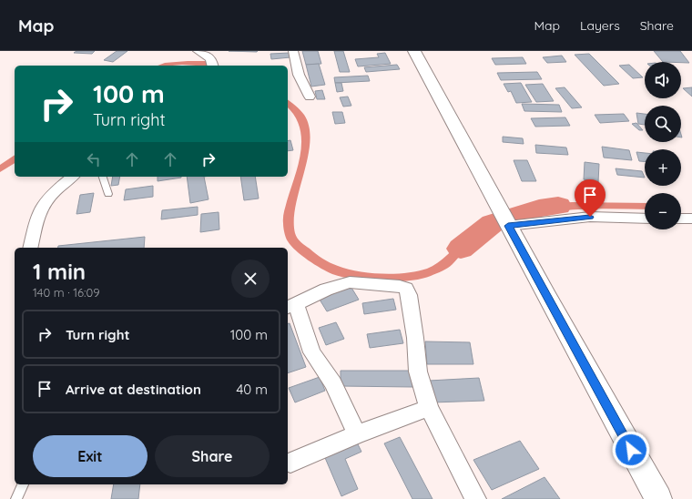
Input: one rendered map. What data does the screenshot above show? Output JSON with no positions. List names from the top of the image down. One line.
{"page":{"header":"Map","nav":["Map","Layers","Share"],"map_buttons":["+","−"],"turn":["100 m","Turn right"],"heading":["1 min","140 m · 16:09"],"list":[{"name":"Turn right","value":"100 m"},{"name":"Arrive at destination","value":"40 m"}],"buttons":["Exit","Share"]}}
